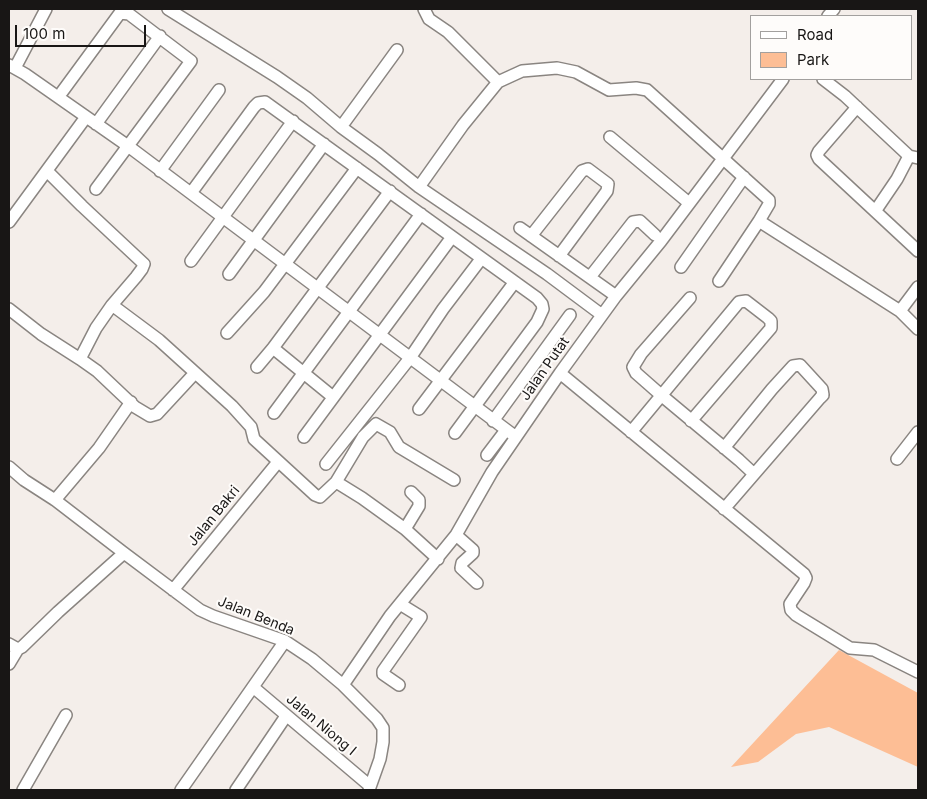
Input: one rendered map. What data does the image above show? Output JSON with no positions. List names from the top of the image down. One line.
{"streets":{"street":["Jalan Putat","Jalan Bakri","Jalan Benda","Jalan Niong I"]},"crossings":[["Jalan Putat","Jalan Benda"],["Jalan Bakri","Jalan Benda"],["Jalan Benda","Jalan Niong I"]],"legend":["Road","Park"],"scale_bar":"100 m"}
